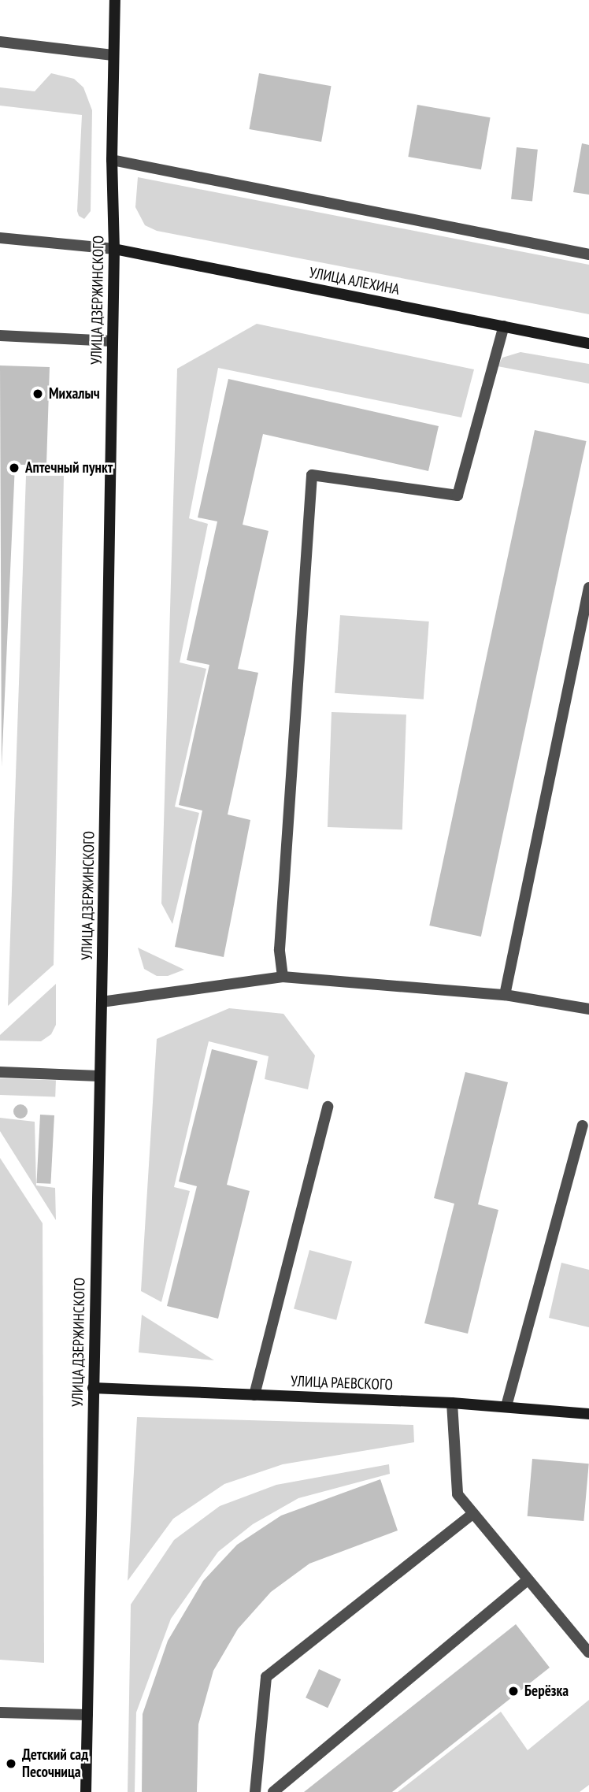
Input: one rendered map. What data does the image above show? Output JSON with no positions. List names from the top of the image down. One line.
{"streets":{"main road":["УЛИЦА АЛЕХИНА","УЛИЦА ДЗЕРЖИНСКОГО","УЛИЦА РАЕВСКОГО"]},"crossings":[["УЛИЦА АЛЕХИНА","УЛИЦА ДЗЕРЖИНСКОГО"],["УЛИЦА ДЗЕРЖИНСКОГО","УЛИЦА РАЕВСКОГО"]],"places":["Михалыч","Аптечный пункт","Берёзка","Детский сад Песочница"]}
